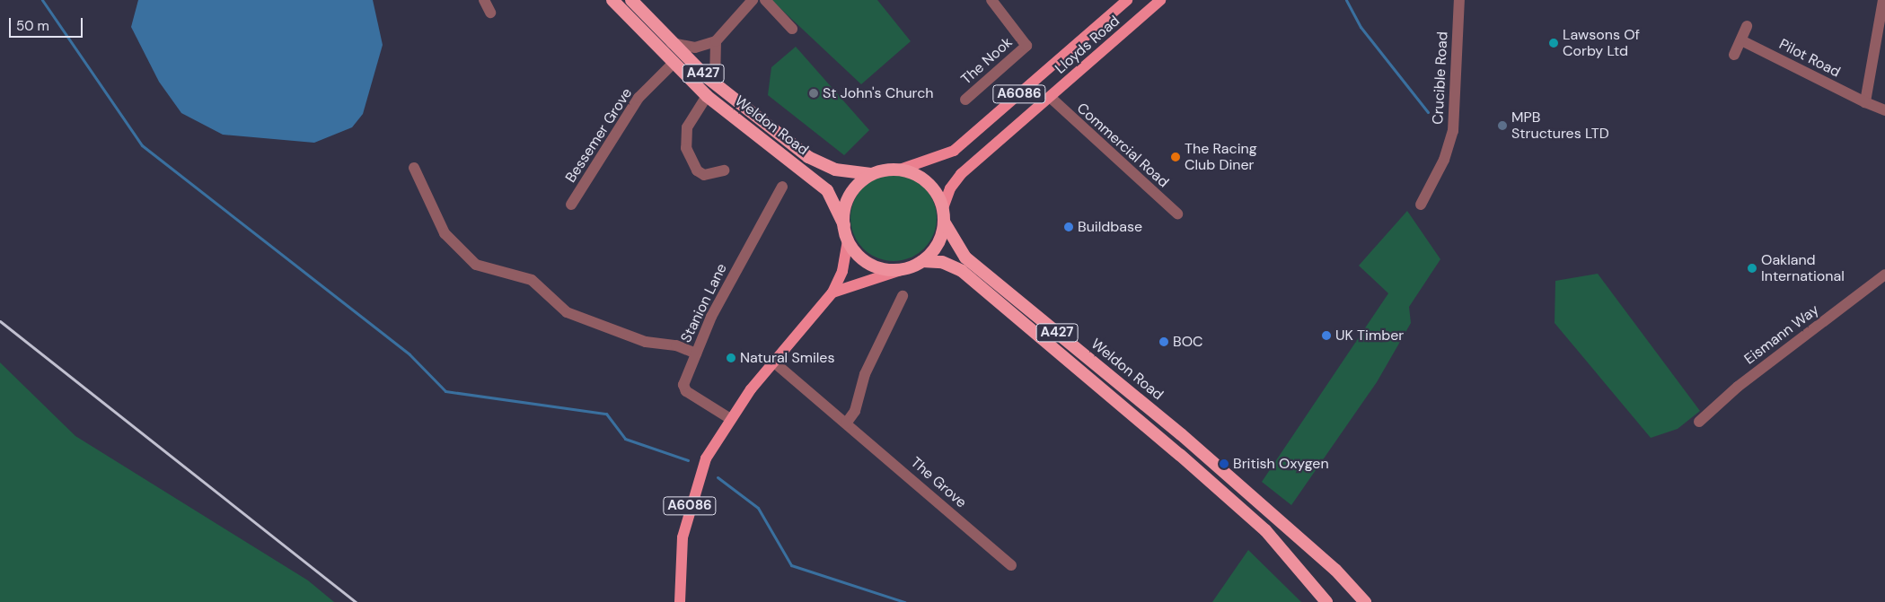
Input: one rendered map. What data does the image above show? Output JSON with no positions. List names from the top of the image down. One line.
{"streets":{"highway":["A427","Weldon Road"],"main road":["Lloyds Road","A6086"],"street":["Pilot Road","The Nook","Crucible Road","Bessemer Grove","Commercial Road","Stanion Lane","Eismann Way","The Grove"]},"crossings":[["Lloyds Road","A427"],["Lloyds Road","A6086"],["Lloyds Road","Weldon Road"],["Lloyds Road","Commercial Road"],["A427","A6086"],["A427","Weldon Road"],["A6086","Weldon Road"],["A6086","Stanion Lane"],["A6086","The Grove"],["Weldon Road","Bessemer Grove"]],"places":["Lawsons Of Corby Ltd","St John's Church","MPB Structures LTD","The Racing Club Diner","Buildbase","Oakland International","UK Timber","BOC","Natural Smiles","British Oxygen"],"scale_bar":"50 m"}
